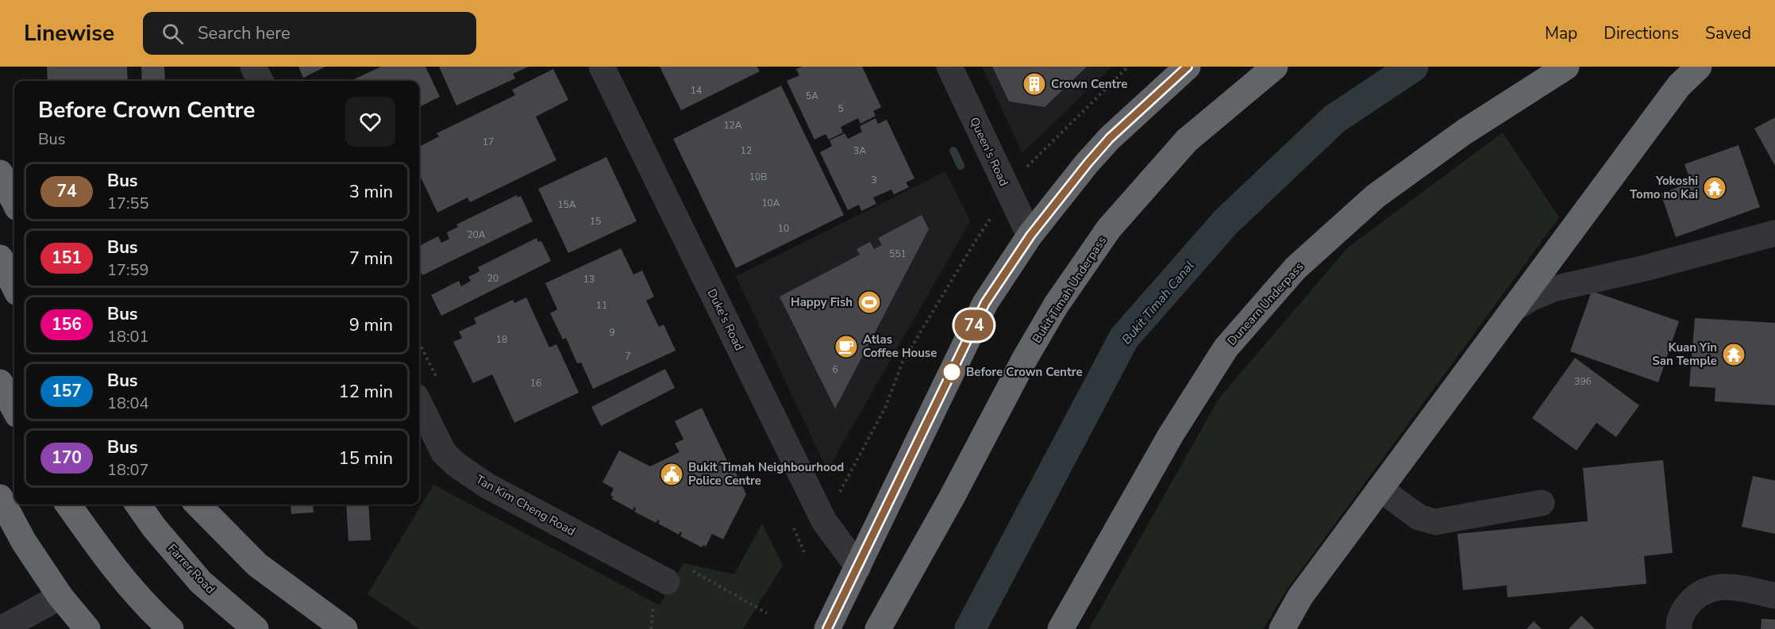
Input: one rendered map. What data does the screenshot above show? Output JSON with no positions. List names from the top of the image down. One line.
{"streets":{"highway":["Bukit Timah Underpass","Dunearn Underpass","Farrer Road"],"street":["Queen's Road","Duke's Road","Tan Kim Cheng Road"]},"water":["Bukit Timah Canal"],"places":{"building":["Crown Centre"],"temple":["Yokoshi Tomo no Kai","Kuan Yin San Temple"],"sports":["Happy Fish"],"cafe":["Atlas Coffee House"],"other":["Before Crown Centre"],"public building":["Bukit Timah Neighbourhood Police Centre"]},"lines":["bus line 74"],"house_numbers":["14","5A","5","12A","17","12","3A","10B","3","10A","15A","15","10","20A","551","20","13","11","9","18","7","6","396","16"],"page":{"header":"Linewise","search":"Search here","nav":["Map","Directions","Saved"],"on_map":"74","heading":["Before Crown Centre","Bus"],"list":[{"mark":"74","name":"Bus","note":"17:55","value":"3 min"},{"mark":"151","name":"Bus","note":"17:59","value":"7 min"},{"mark":"156","name":"Bus","note":"18:01","value":"9 min"},{"mark":"157","name":"Bus","note":"18:04","value":"12 min"},{"mark":"170","name":"Bus","note":"18:07","value":"15 min"}]}}
